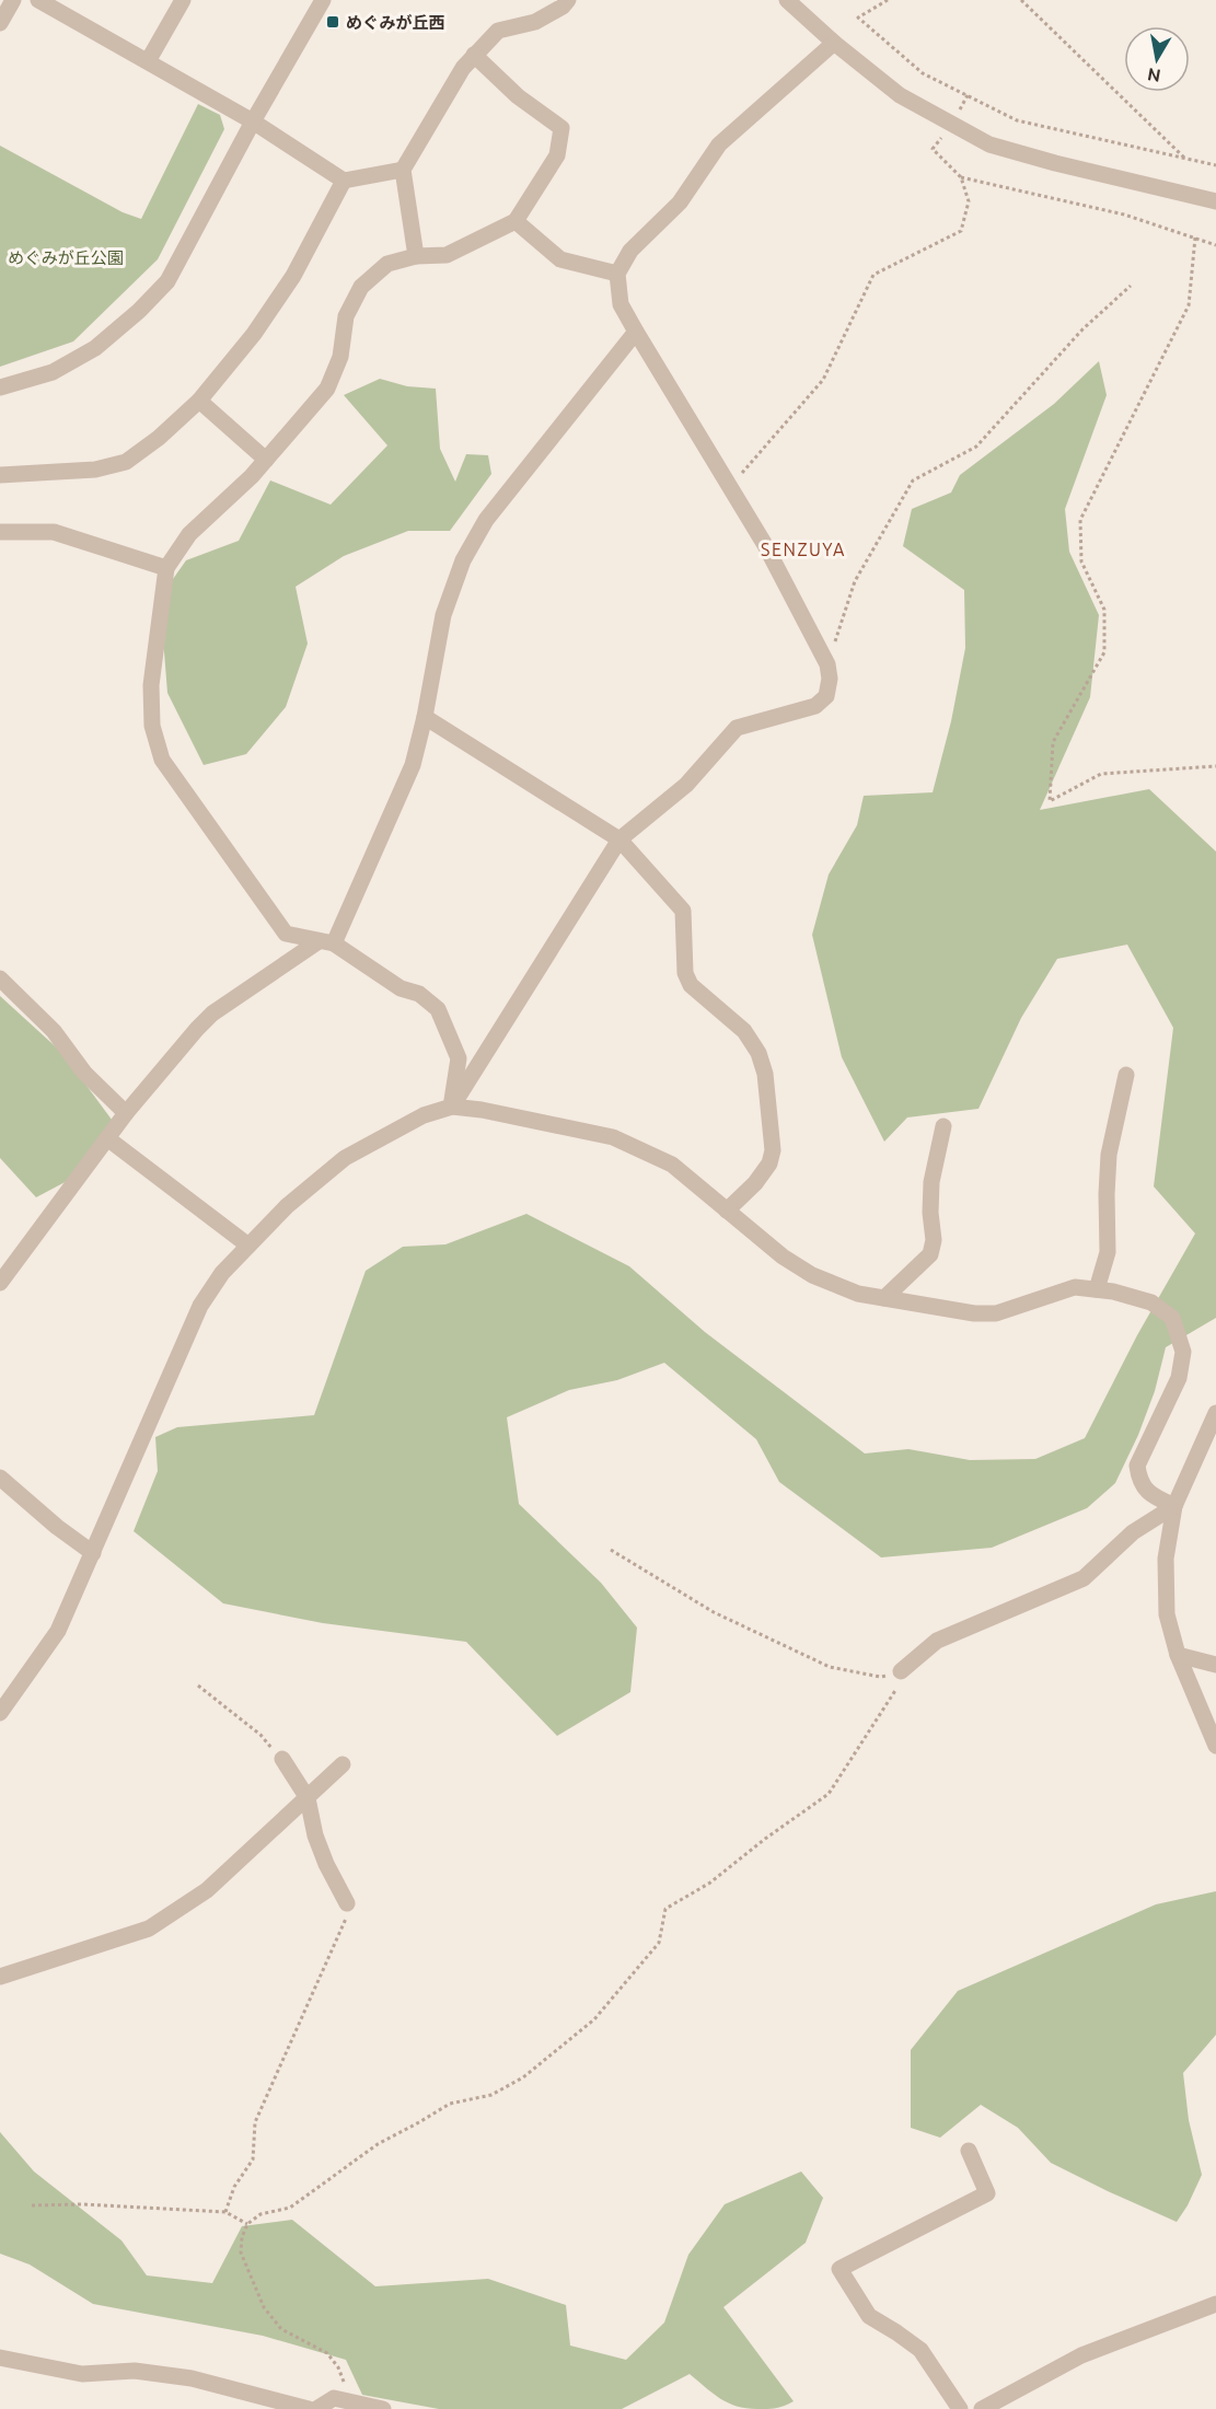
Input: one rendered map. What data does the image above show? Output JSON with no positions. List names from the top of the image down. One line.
{"districts":["SENZUYA"],"parks":["めぐみが丘公園"],"places":{"transit":["めぐみが丘西"]},"north":"bottom"}
